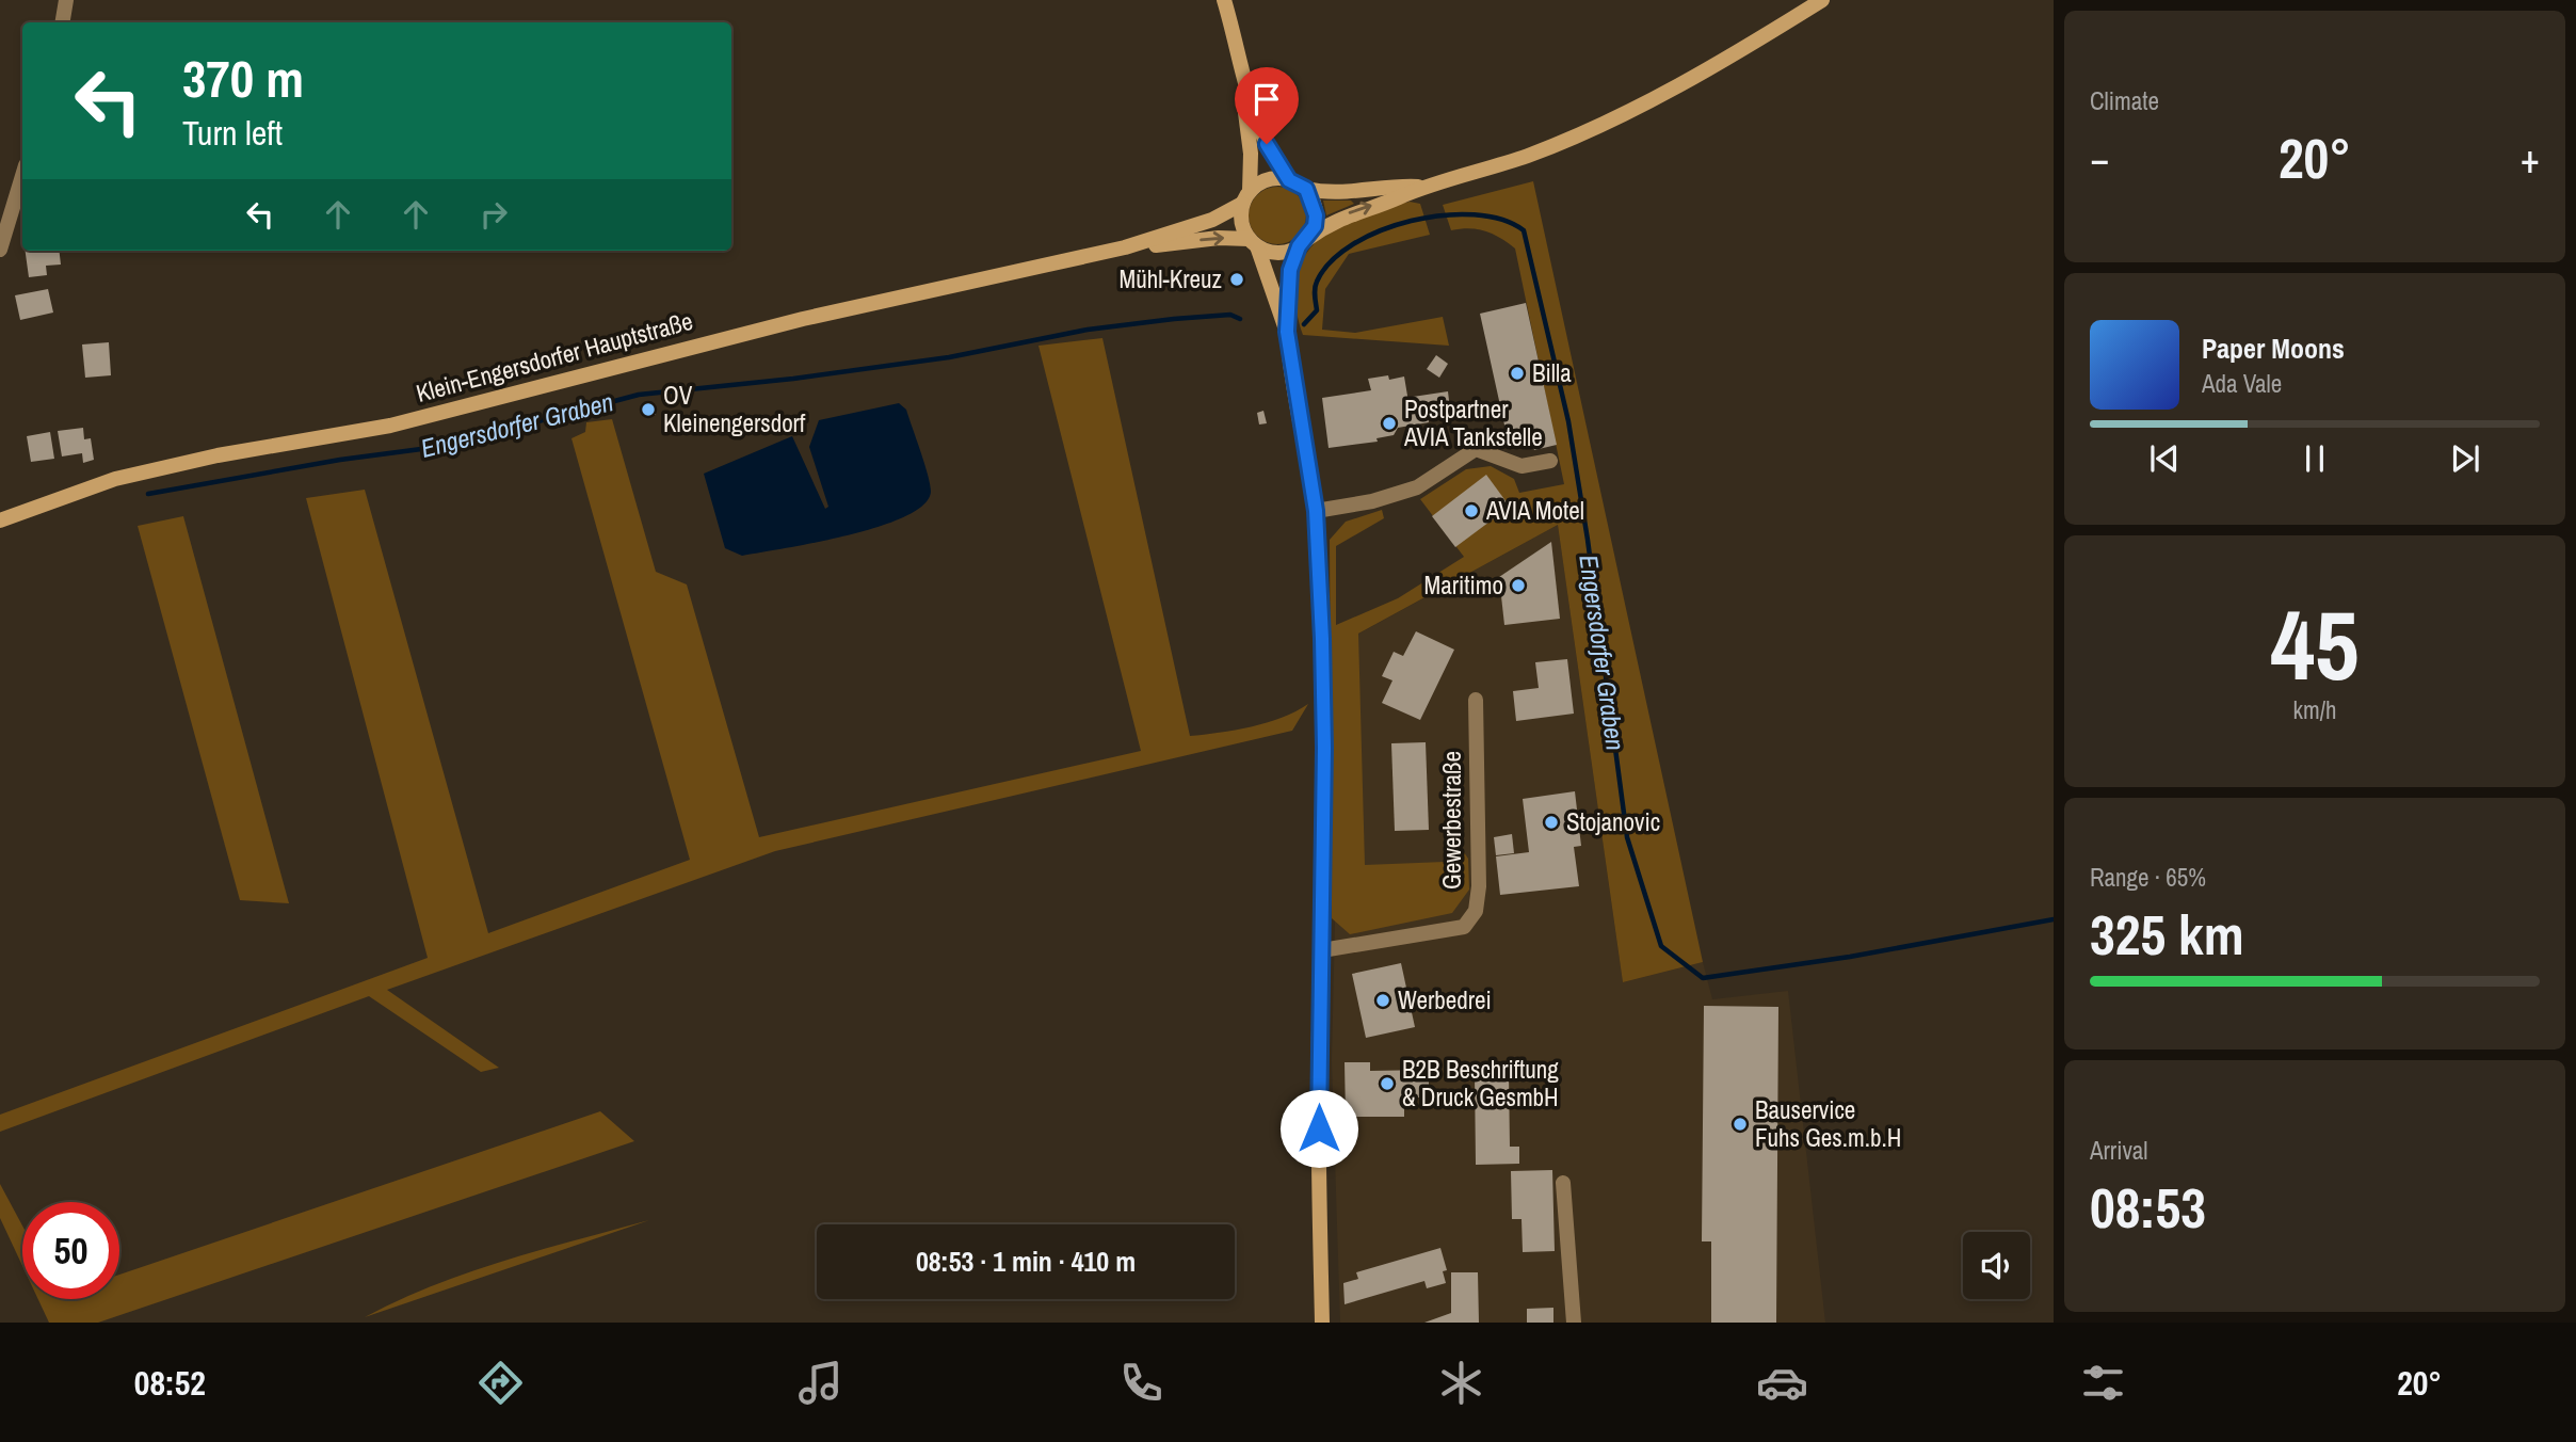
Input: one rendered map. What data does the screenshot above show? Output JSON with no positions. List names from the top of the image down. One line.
{"streets":{"main road":["Klein-Engersdorfer Hauptstraße"],"street":["Gewerbestraße"]},"water":["Engersdorfer Graben"],"places":["Mühl-Kreuz","Billa","OV Kleinengersdorf","Postpartner AVIA Tankstelle","AVIA Motel","Maritimo","Stojanovic","Werbedrei","B2B Beschriftung & Druck GesmbH","Bauservice Fuhs Ges.m.b.H"],"page":{"tile":["Climate",["45","km/h"],["Range · 65%","325 km"],["Arrival","08:53"]],"turn":["370 m","Turn left"],"heat":["−","20°","+"],"song":["Paper Moons","Ada Vale"],"limit":"50","trip":"08:53 · 1 min · 410 m","tabs":["08:52","20°"]}}
